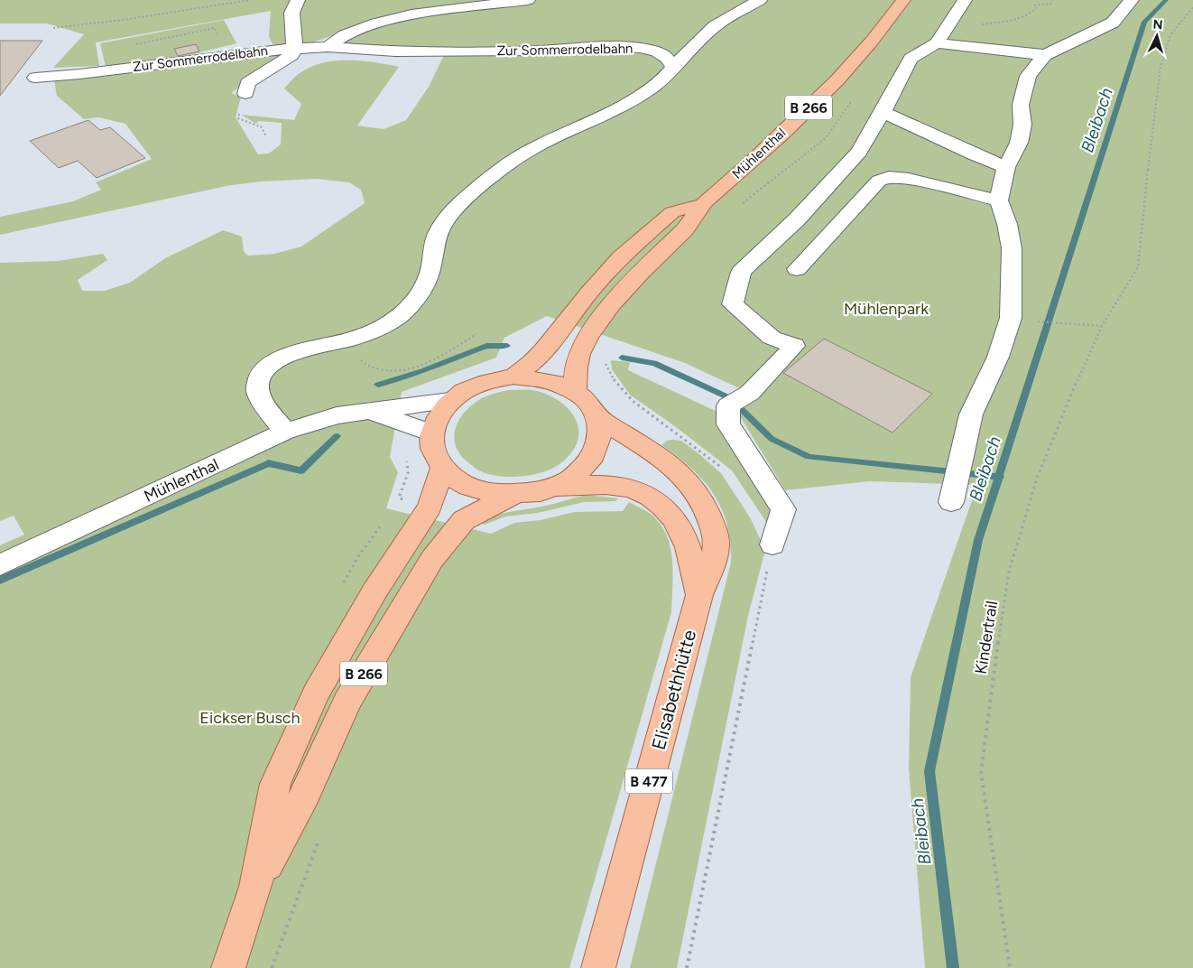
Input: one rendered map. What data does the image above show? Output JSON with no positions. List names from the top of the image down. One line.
{"streets":{"main road":["B 266","Mühlenthal","Elisabethhütte","B 477"],"lane":["Zur Sommerrodelbahn"],"path":["Kindertrail"]},"crossings":[["B 266","Mühlenthal"],["B 266","B 477"],["Mühlenthal","B 477"],["Elisabethhütte","B 477"]],"water":["Bleibach"],"parks":["Mühlenpark","Eickser Busch"],"north":"top"}
